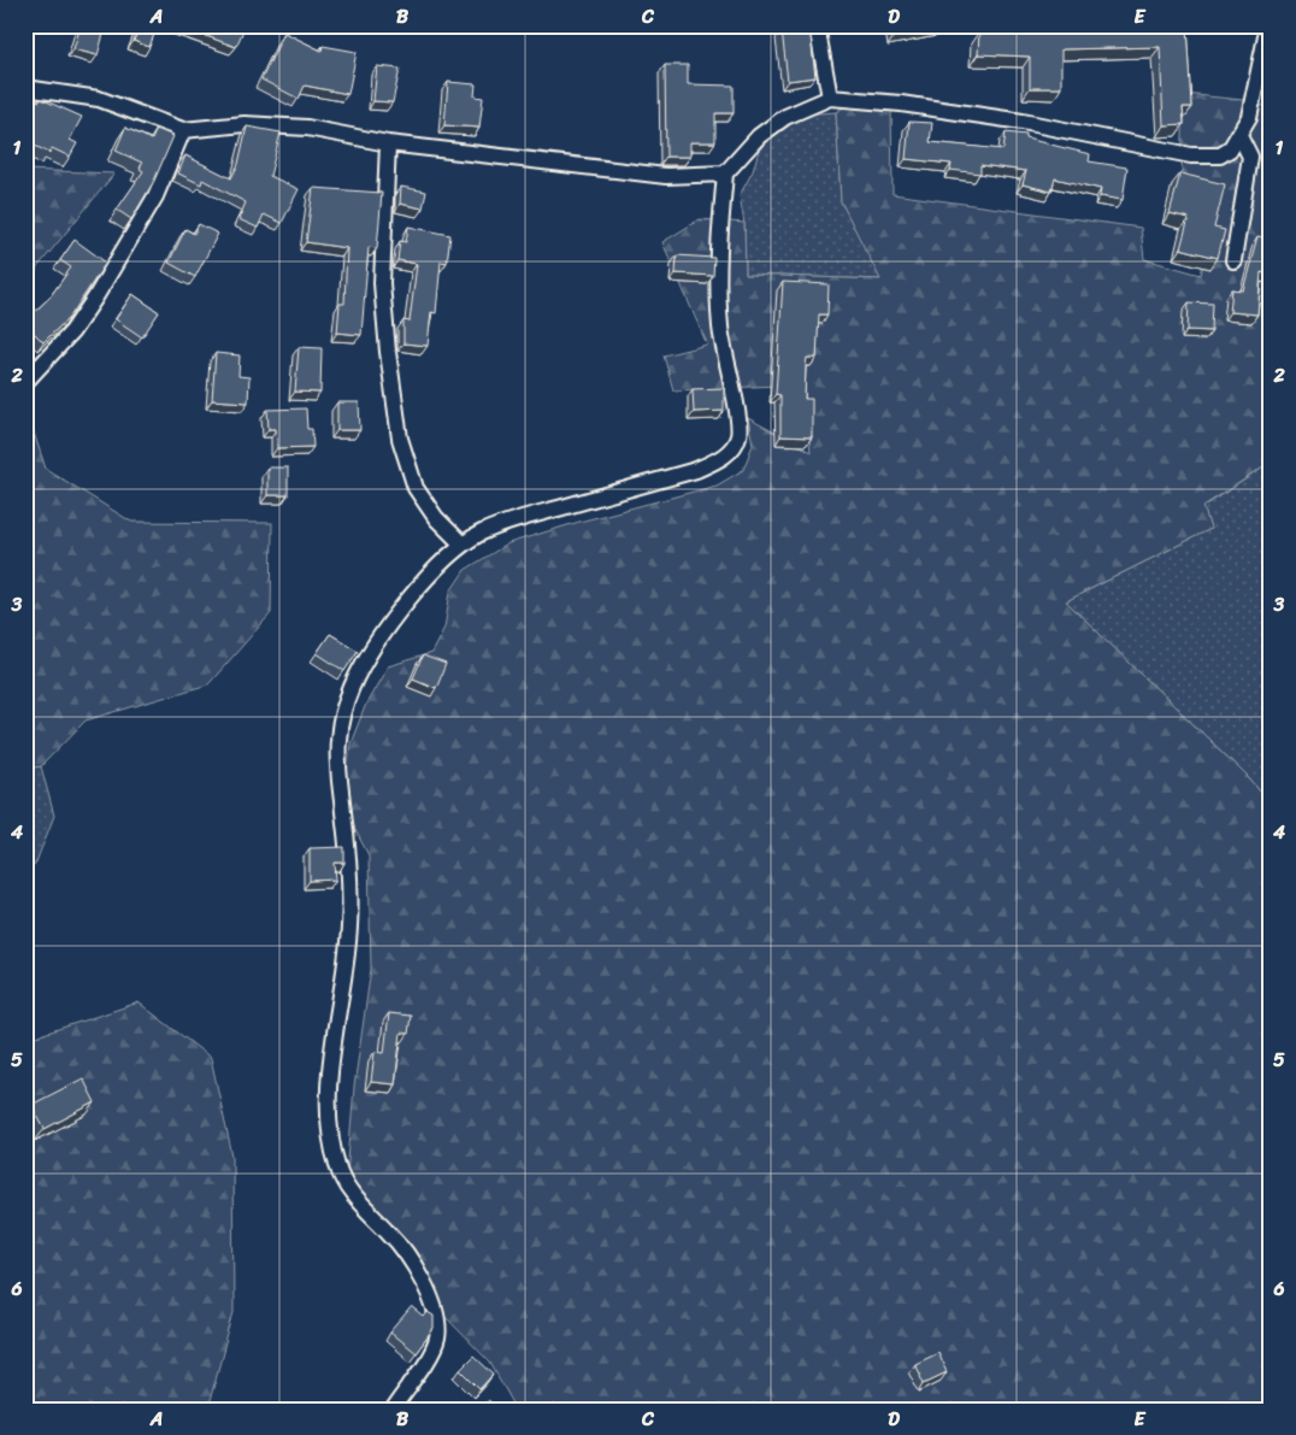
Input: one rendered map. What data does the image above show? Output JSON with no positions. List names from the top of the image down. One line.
{"grid":{"columns":["A","B","C","D","E"],"rows":["1","2","3","4","5","6"]}}
